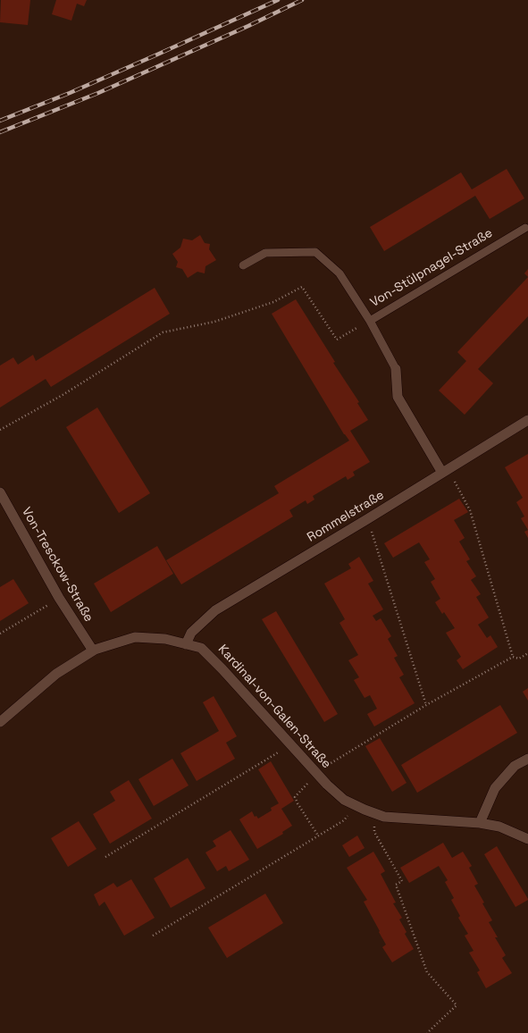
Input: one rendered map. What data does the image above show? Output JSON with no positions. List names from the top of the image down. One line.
{"streets":{"street":["Von-Stülpnagel-Straße","Rommelstraße","Von-Tresckow-Straße","Kardinal-von-Galen-Straße"]},"crossings":[["Von-Stülpnagel-Straße","Rommelstraße"],["Rommelstraße","Kardinal-von-Galen-Straße"],["Von-Tresckow-Straße","Kardinal-von-Galen-Straße"]]}
